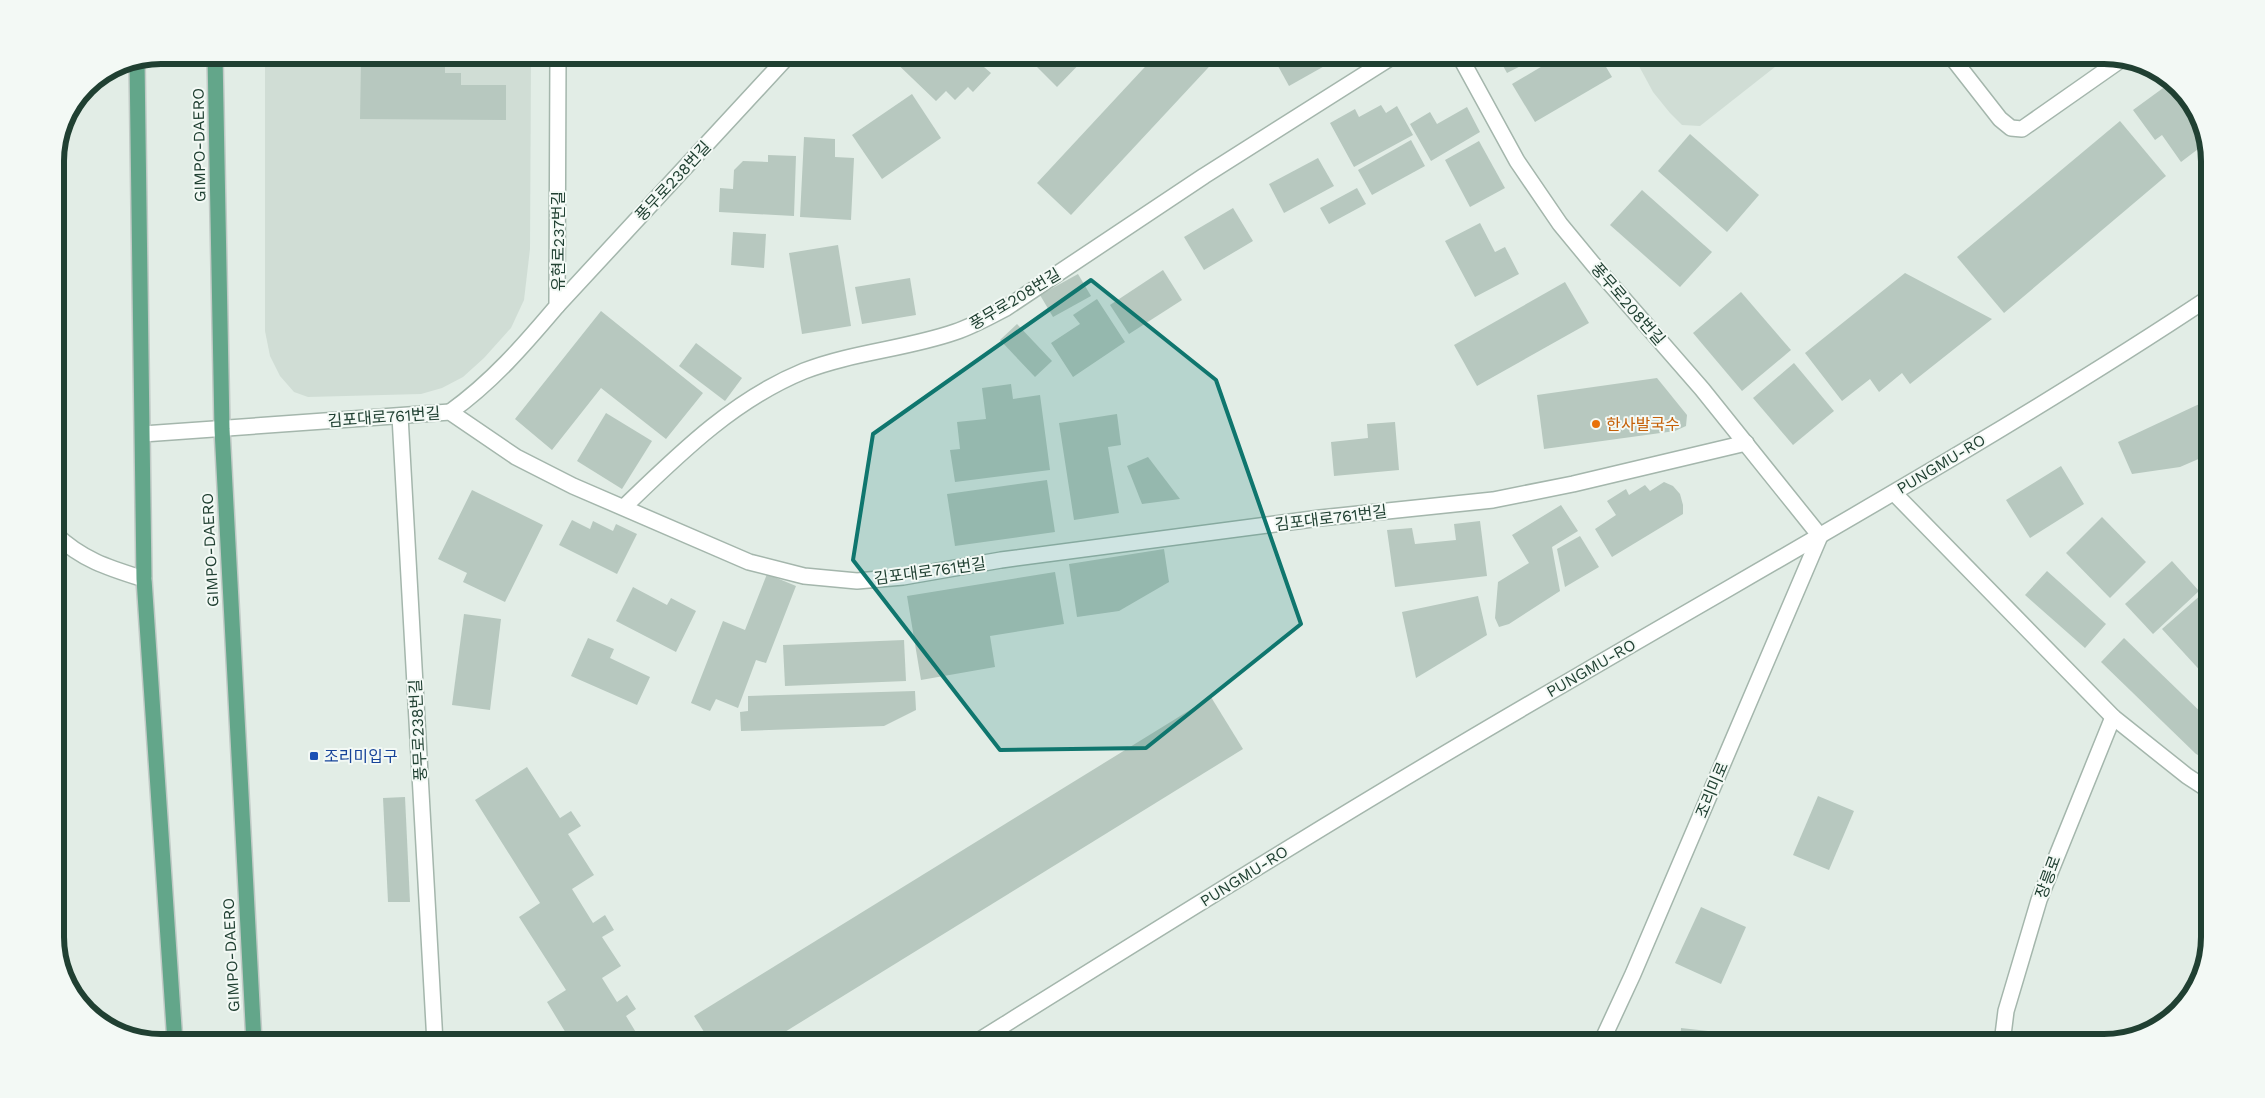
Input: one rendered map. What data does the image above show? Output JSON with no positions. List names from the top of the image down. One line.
{"streets":{"main road":["GIMPO-DAERO"],"street":["풍무로238번길","유현로237번길","풍무로208번길","김포대로761번길","PUNGMU-RO","조리미로","장릉로"]},"crossings":[["GIMPO-DAERO","김포대로761번길"],["풍무로238번길","유현로237번길"],["풍무로238번길","김포대로761번길"],["유현로237번길","김포대로761번길"],["풍무로208번길","김포대로761번길"],["풍무로208번길","PUNGMU-RO"],["풍무로208번길","조리미로"],["PUNGMU-RO","조리미로"]],"places":{"other":["한사발국수"],"transit":["조리미입구"]}}
